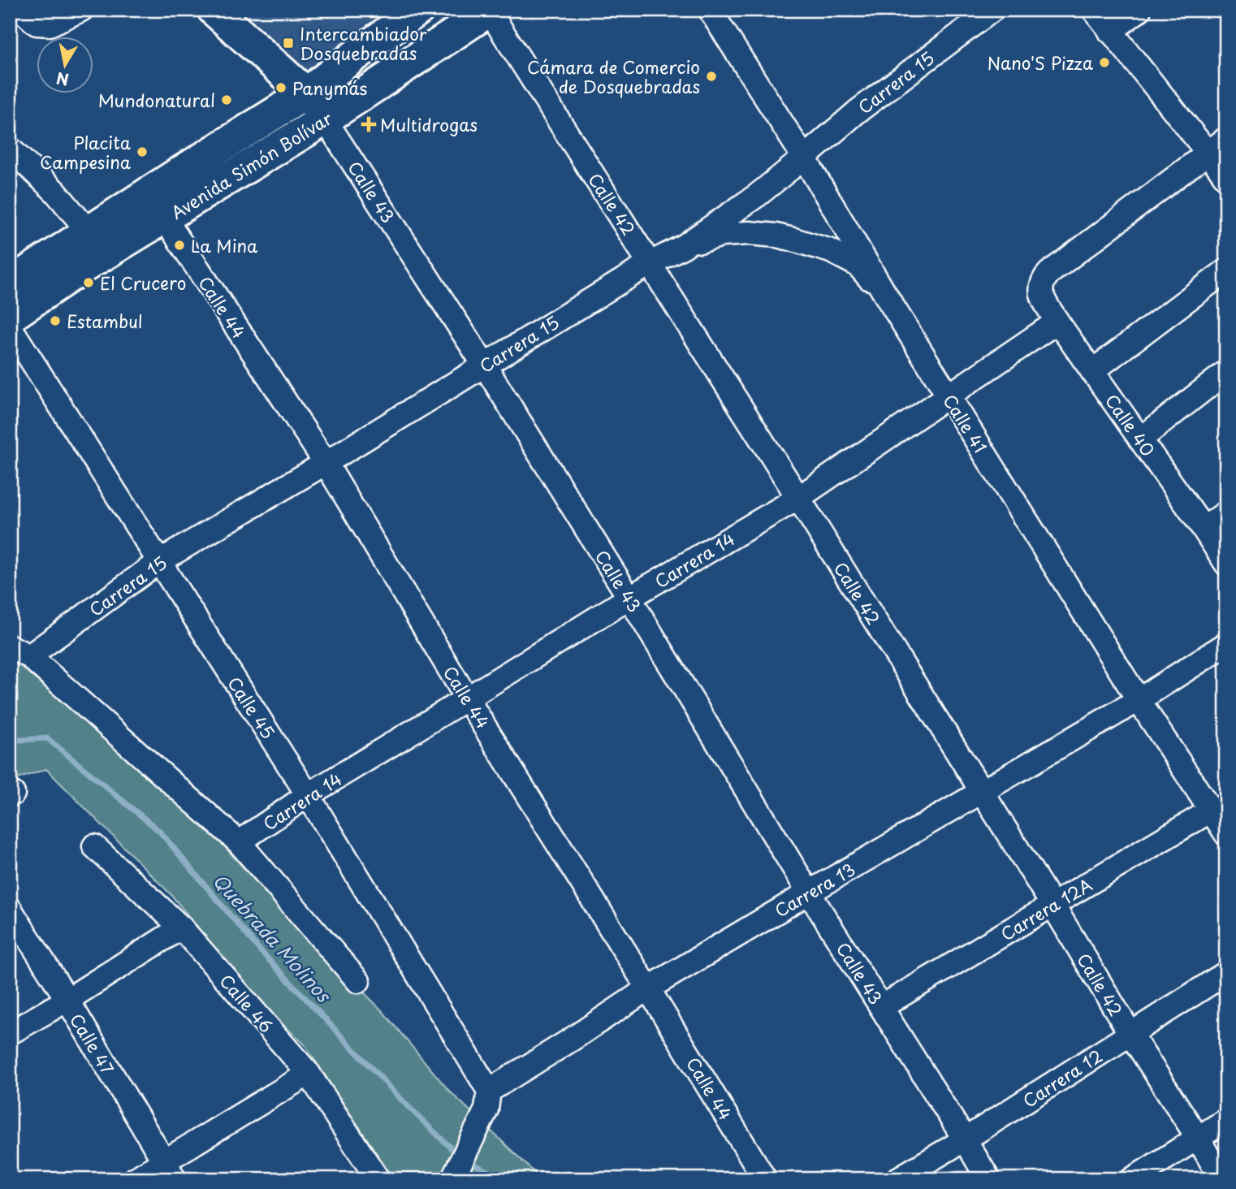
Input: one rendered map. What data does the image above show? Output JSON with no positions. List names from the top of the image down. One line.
{"streets":{"main road":["Avenida Simón Bolívar","Calle 43"],"street":["Carrera 15","Calle 42","Calle 44","Calle 41","Calle 40","Carrera 14","Calle 45","Carrera 13","Carrera 12A","Calle 46","Calle 47","Carrera 12"]},"crossings":[["Carrera 15","Calle 43"],["Carrera 15","Calle 42"],["Carrera 15","Calle 44"],["Carrera 15","Calle 41"],["Carrera 15","Calle 45"],["Avenida Simón Bolívar","Calle 43"],["Avenida Simón Bolívar","Calle 42"],["Avenida Simón Bolívar","Calle 44"],["Calle 43","Carrera 14"],["Calle 43","Carrera 13"],["Calle 43","Carrera 12A"],["Calle 43","Carrera 12"],["Calle 42","Carrera 14"],["Calle 42","Carrera 13"],["Calle 42","Carrera 12A"],["Calle 42","Carrera 12"],["Calle 44","Carrera 14"],["Calle 44","Carrera 13"],["Calle 41","Carrera 14"],["Calle 41","Carrera 13"],["Calle 41","Carrera 12A"],["Calle 40","Carrera 14"],["Carrera 14","Calle 45"],["Calle 45","Carrera 13"]],"water":["Quebrada Molinos"],"places":{"transit":["Intercambiador Dosquebradas"],"other":["Nano'S Pizza","Cámara de Comercio de Dosquebradas","Panymás","Mundonatural","Placita Campesina","La Mina","El Crucero","Estambul"],"health":["Multidrogas"]},"north":"bottom"}
